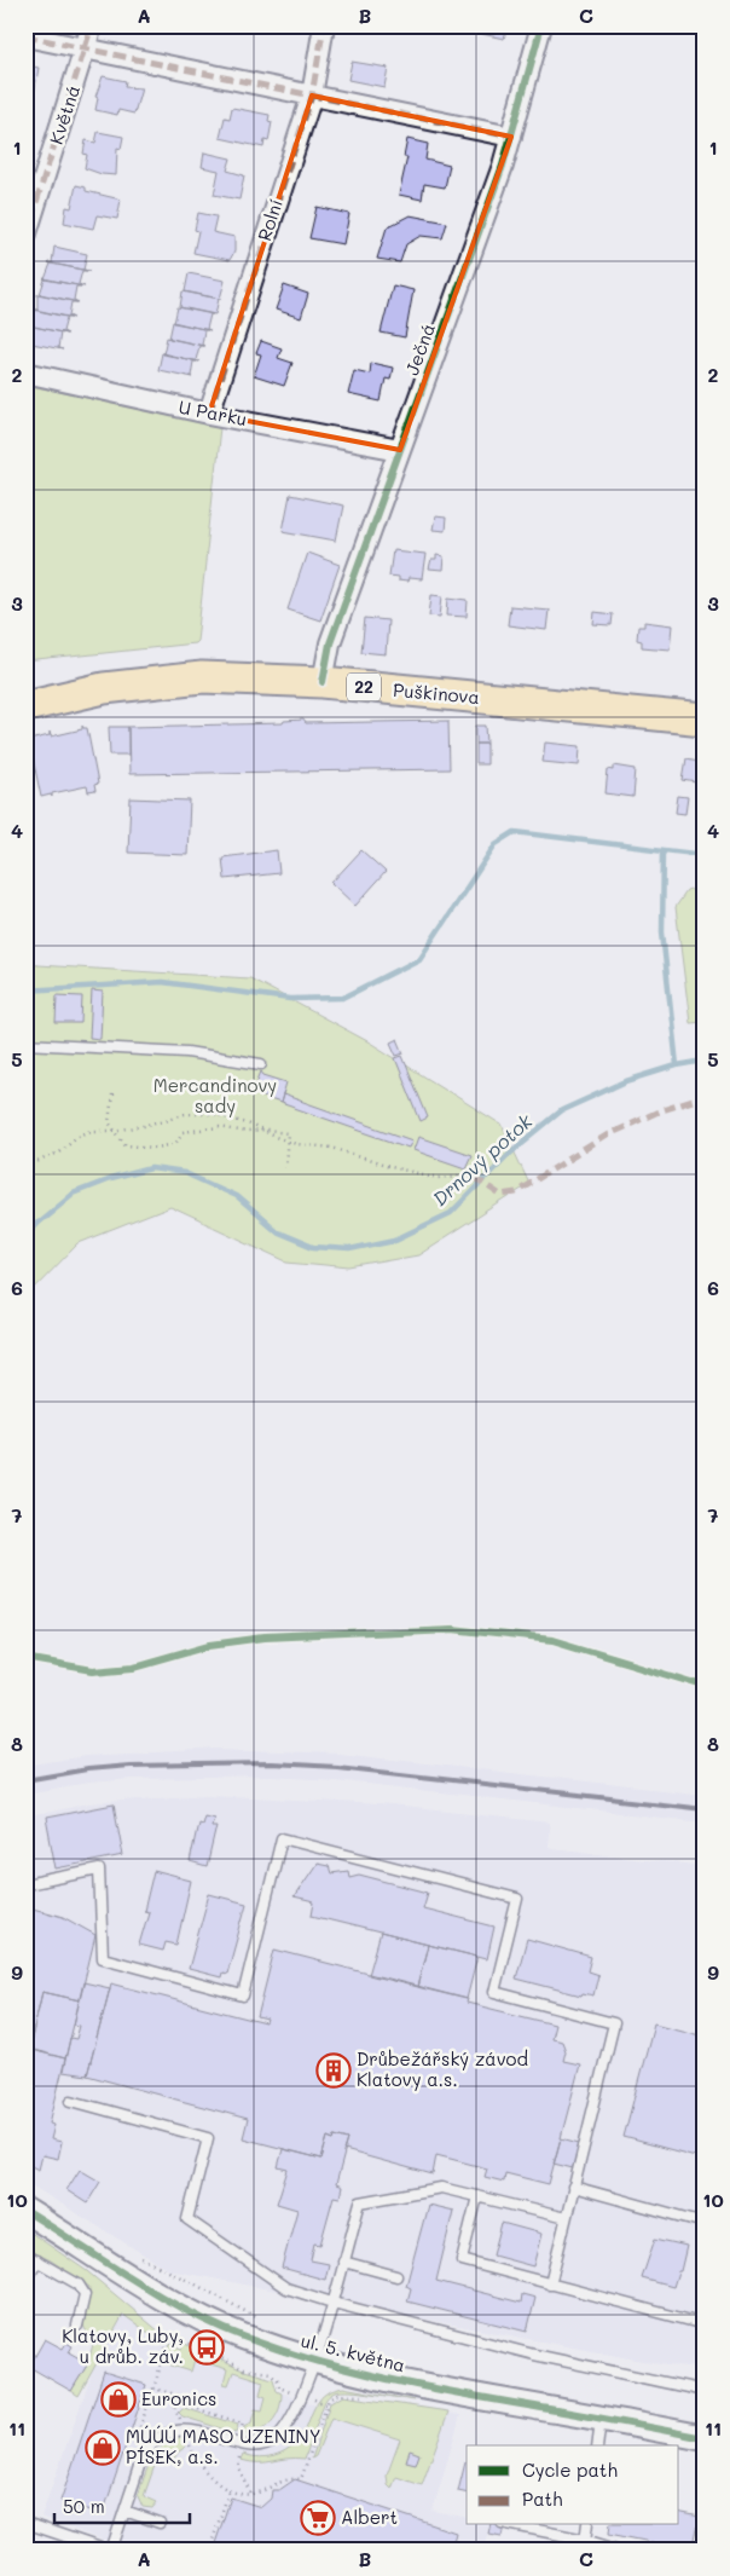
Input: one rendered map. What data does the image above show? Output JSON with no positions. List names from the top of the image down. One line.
{"streets":{"main road":["22","Puškinova"],"street":["Květná","Rolní","Ječná","U Parku","ul. 5. května"]},"crossings":[["Rolní","U Parku"],["Ječná","U Parku"],["Ječná","Puškinova"]],"water":["Drnový potok"],"parks":["Mercandinovy sady"],"places":{"building":["Drůbežářský závod Klatovy a.s."],"bus stop":["Klatovy, Luby, u drůb. záv."],"shop":["Euronics","MÚÚÚ MASO UZENINY PÍSEK, a.s."],"supermarket":["Albert"]},"legend":["Cycle path","Path"],"scale_bar":"50 m","grid":{"columns":["A","B","C"],"rows":["1","2","3","4","5","6","7","8","9","10","11"]}}
